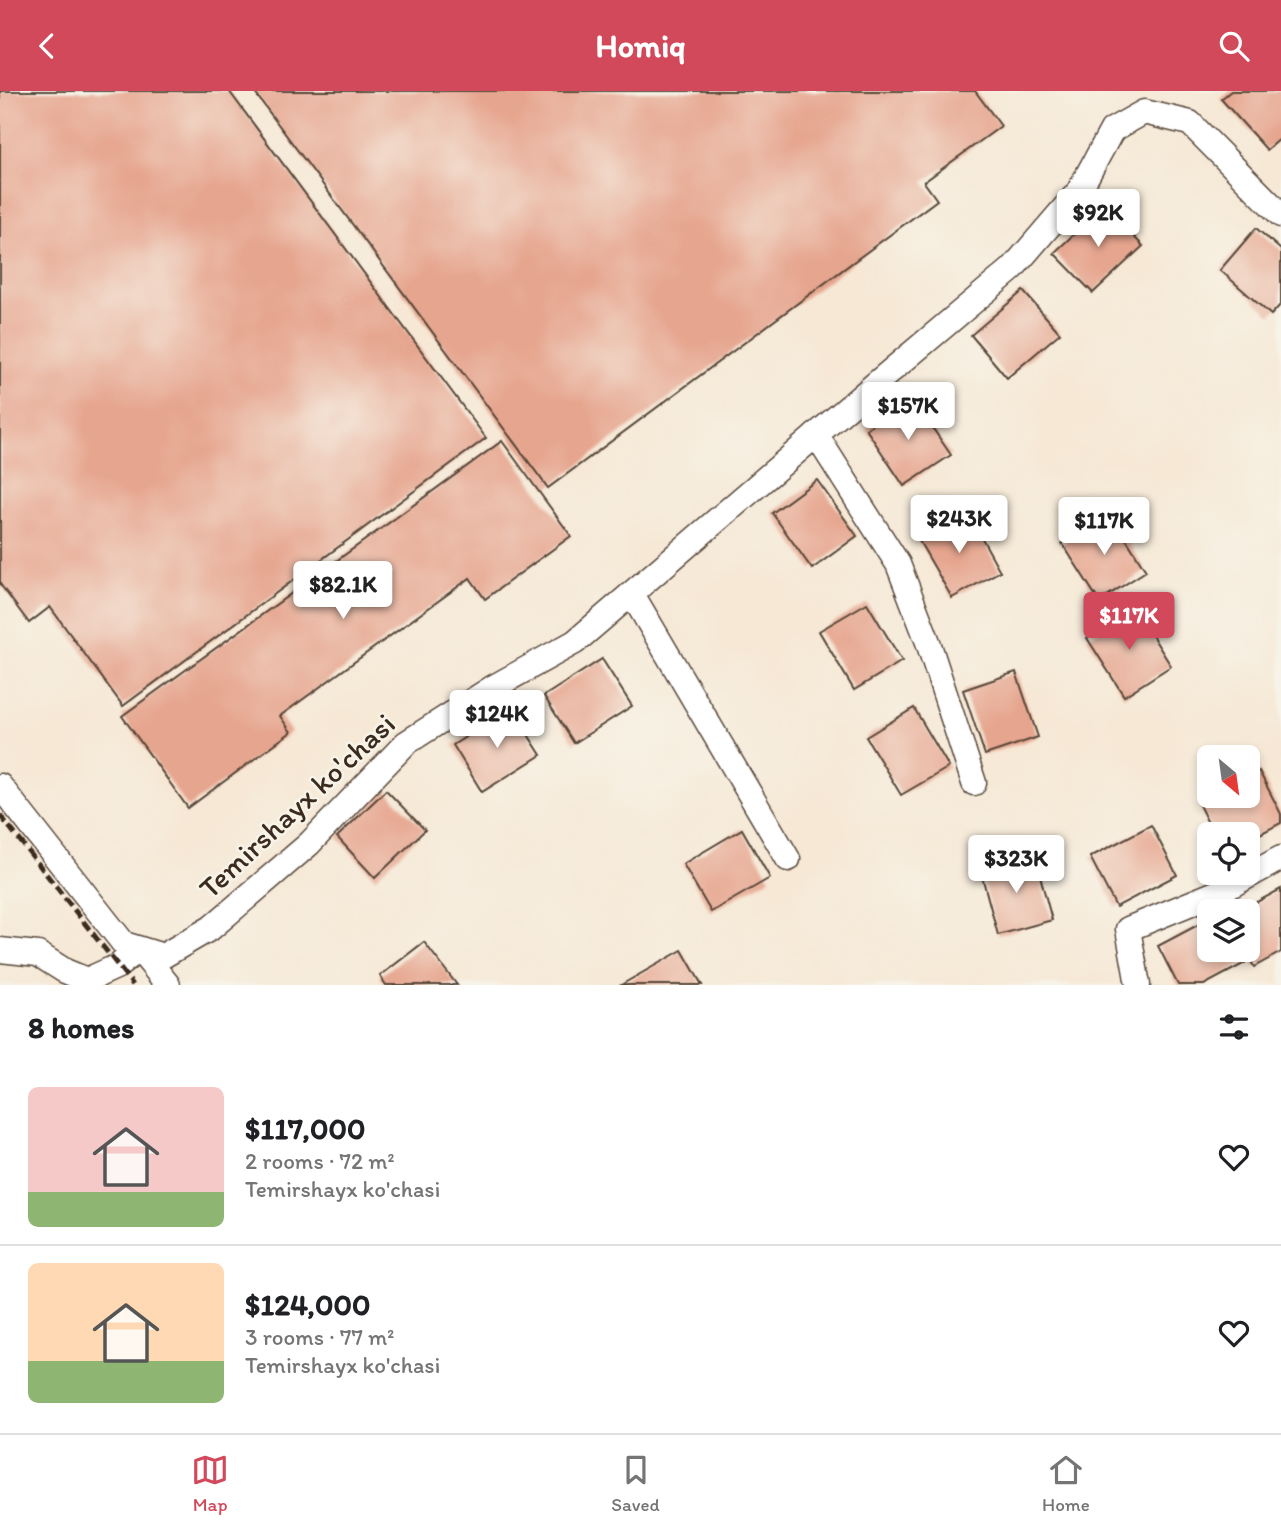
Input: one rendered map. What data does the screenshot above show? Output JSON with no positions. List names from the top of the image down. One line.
{"streets":{"street":["Temirshayx ko'chasi"]},"north":"bottom right","page":{"header":"Homiq","price":["$92K","$157K","$243K","$117K","$82.1K","$117K","$124K","$323K"],"heading":"8 homes","list":[{"name":"$117,000","note":"2 rooms · 72 m² · Temirshayx ko'chasi"},{"name":"$124,000","note":"3 rooms · 77 m² · Temirshayx ko'chasi"}],"tabs":["Map","Saved","Home"]}}
